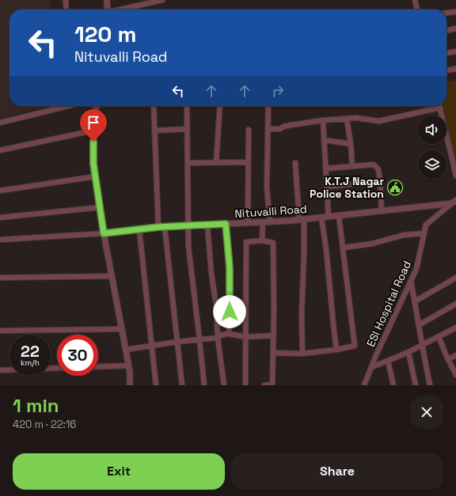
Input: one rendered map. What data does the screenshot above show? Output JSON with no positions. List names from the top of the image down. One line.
{"streets":{"street":["Nituvalli Road","ESI Hospital Road"]},"crossings":[["Nituvalli Road","ESI Hospital Road"]],"places":{"public building":["K.T.J Nagar Police Station"]},"page":{"turn":["120 m","Nituvalli Road"],"speed":"22 km/h","limit":"30","heading":["1 min","420 m · 22:16"],"buttons":["Exit","Share"]}}
